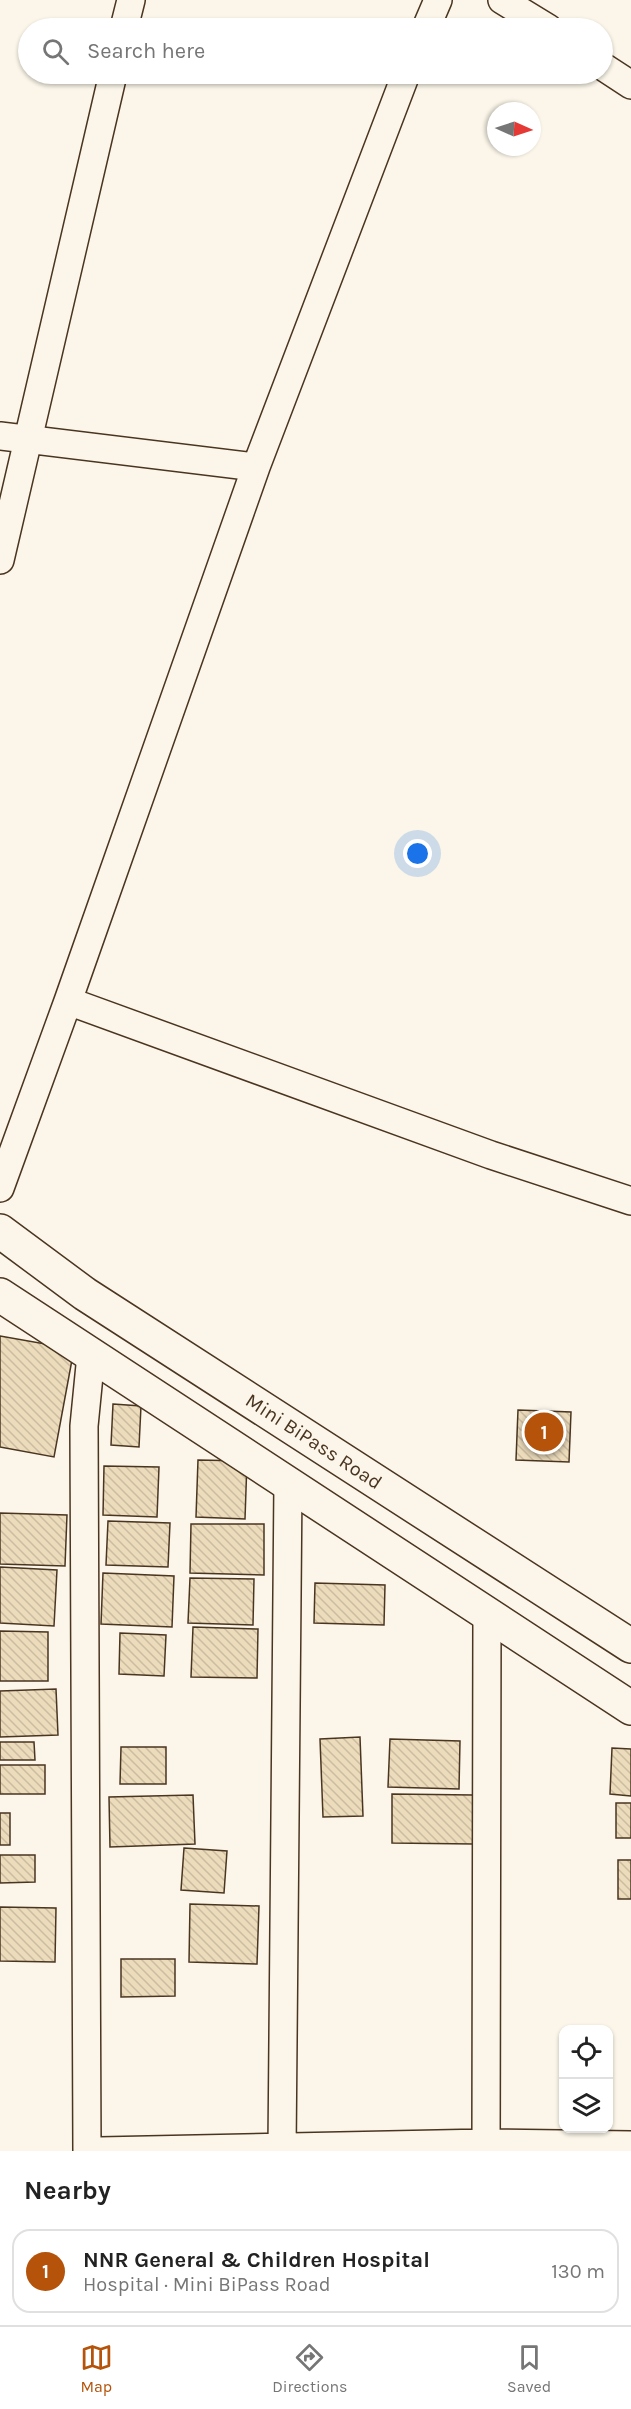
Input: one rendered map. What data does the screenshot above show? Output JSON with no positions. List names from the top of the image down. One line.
{"streets":{"street":["Mini BiPass Road"]},"north":"right","page":{"search":"Search here","pins":"1","heading":"Nearby","list":[{"mark":"1","name":"NNR General & Children Hospital","note":"Hospital · Mini BiPass Road","value":"130 m"}],"nav":["Map","Directions","Saved"]}}
